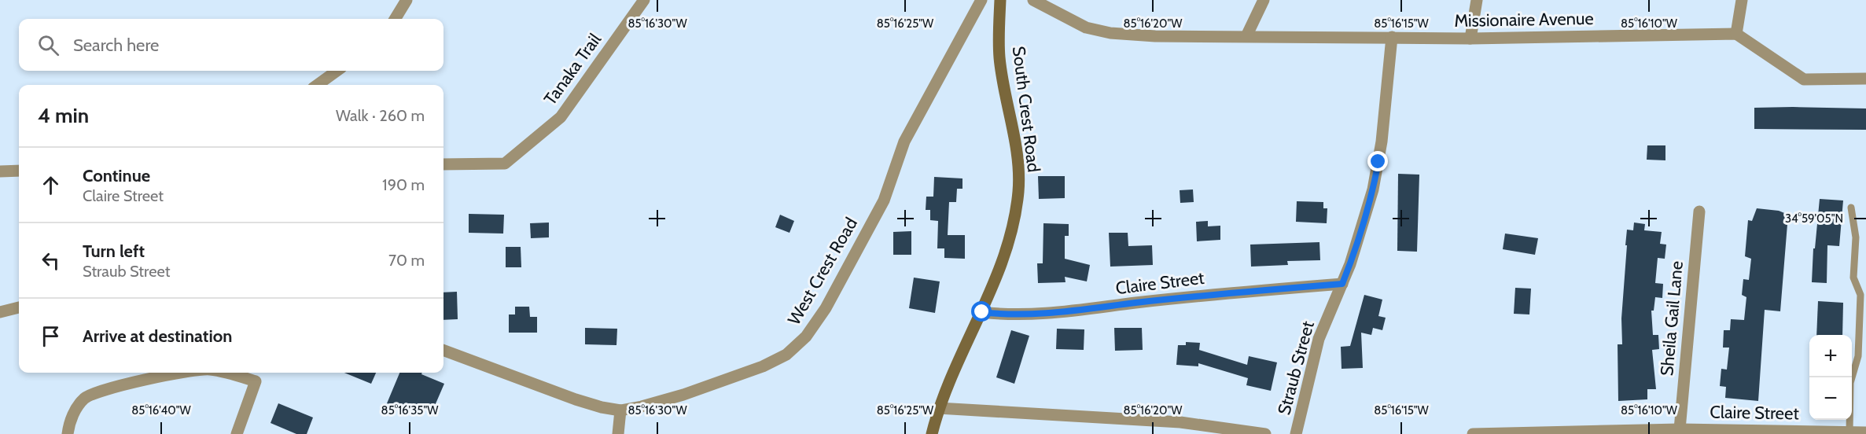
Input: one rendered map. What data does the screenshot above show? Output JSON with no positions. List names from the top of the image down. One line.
{"streets":{"street":["Missionaire Avenue","Tanaka Trail","South Crest Road","West Crest Road","Claire Street","Sheila Gail Lane","Straub Street"]},"crossings":[["Missionaire Avenue","Straub Street"],["South Crest Road","Claire Street"],["Claire Street","Sheila Gail Lane"],["Claire Street","Straub Street"]],"page":{"search":"Search here","heading":["4 min","Walk · 260 m"],"list":[["Continue","Claire Street","190 m"],["Turn left","Straub Street","70 m"],"Arrive at destination"],"map_buttons":["+","−"]},"coordinates":["85°16'30\"W","85°16'25\"W","85°16'20\"W","85°16'15\"W","85°16'10\"W","34°59'05\"N","85°16'40\"W","85°16'35\"W"]}
